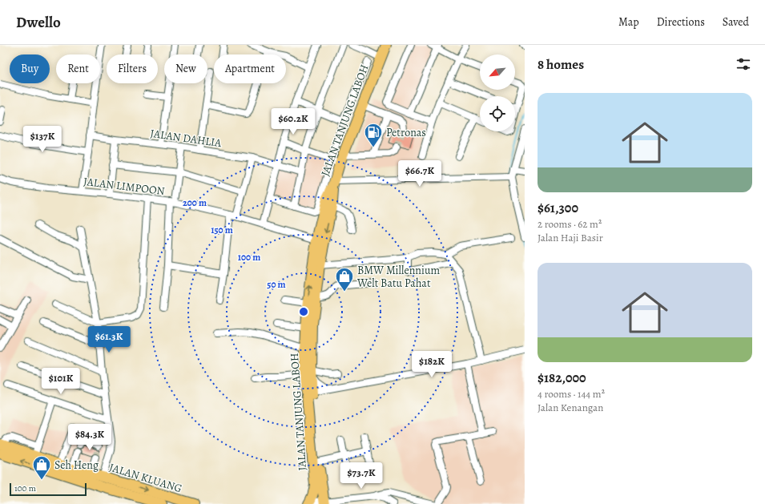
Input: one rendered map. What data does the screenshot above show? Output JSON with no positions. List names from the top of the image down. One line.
{"streets":{"highway":["JALAN TANJUNG LABOH","JALAN KLUANG"],"street":["JALAN DAHLIA","JALAN LIMPOON"]},"crossings":[["JALAN TANJUNG LABOH","JALAN LIMPOON"]],"places":{"fuel station":["Petronas"],"shop":["BMW Millennium Welt Batu Pahat","Seh Heng"]},"scale_bar":"100 m","north":"bottom left","page":{"header":"Dwello","nav":["Map","Directions","Saved"],"heading":"8 homes","chip":["Buy","Rent","Filters","New","Apartment"],"list":[{"name":"$61,300","note":"2 rooms · 62 m² · Jalan Haji Basir"},{"name":"$182,000","note":"4 rooms · 144 m² · Jalan Kenangan"}],"price":["$60.2K","$137K","$66.7K","$61.3K","$182K","$101K","$84.3K","$73.7K"],"scale":"100 m"},"rings":["200 m","150 m","100 m","50 m"]}
